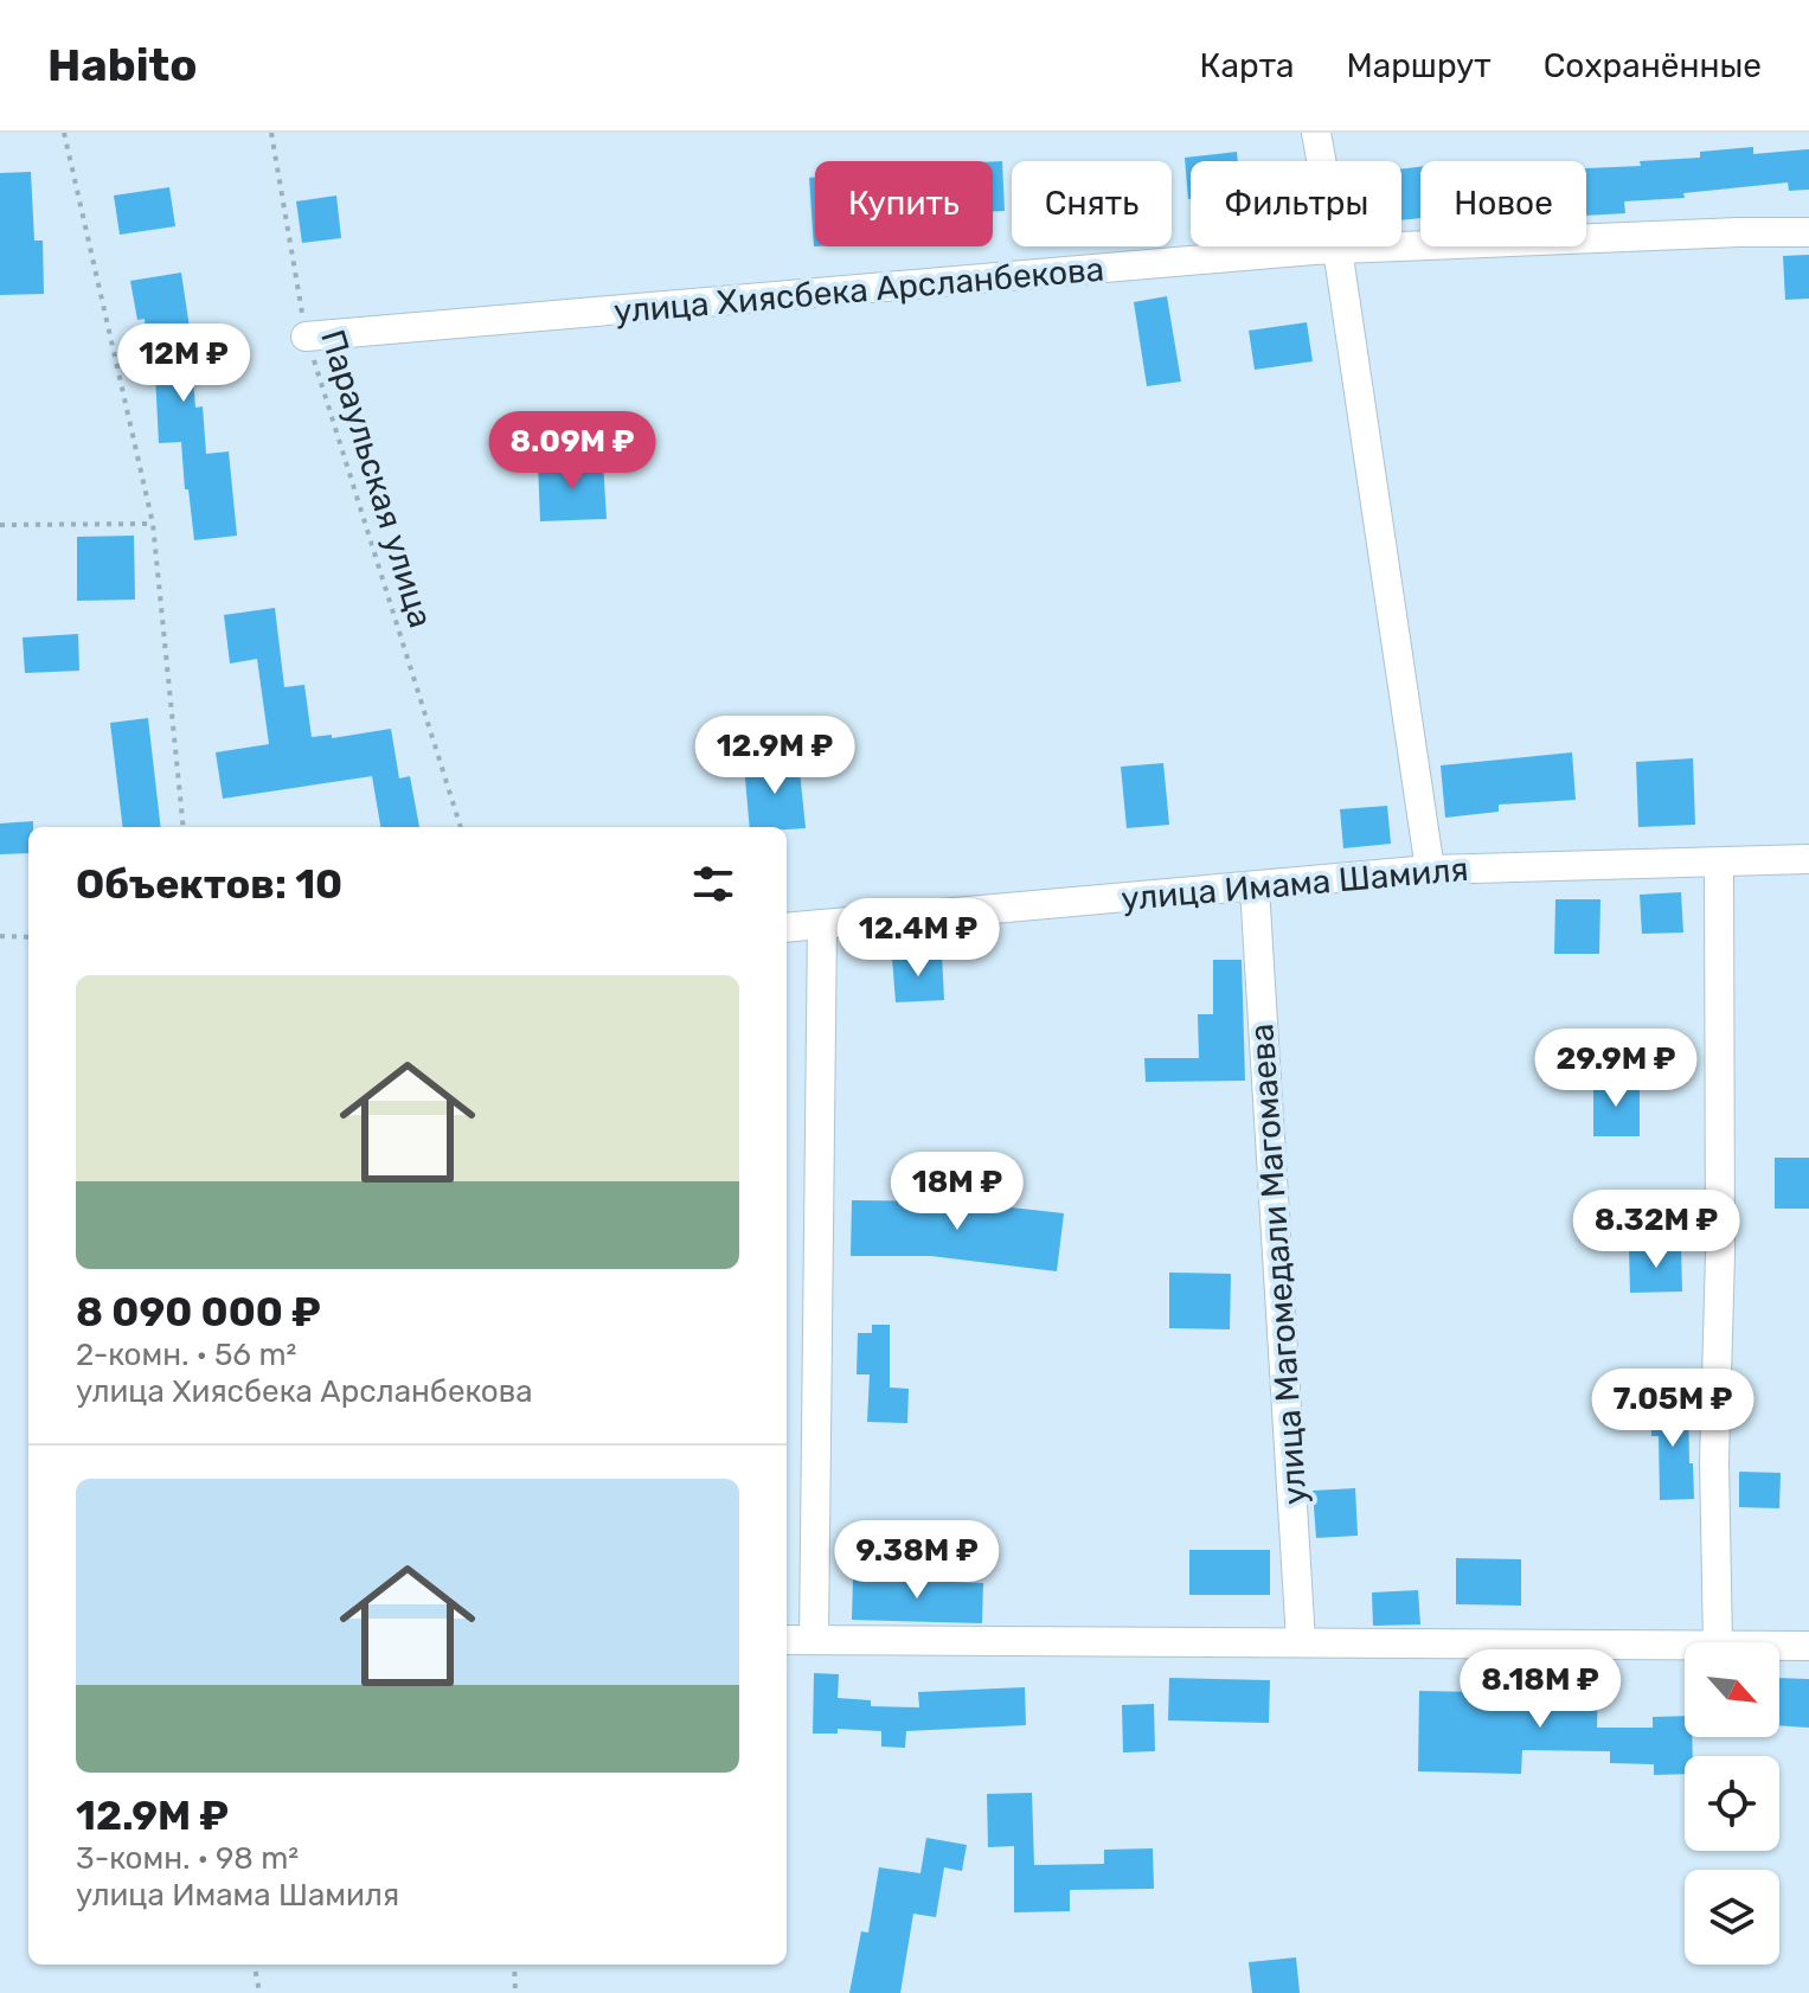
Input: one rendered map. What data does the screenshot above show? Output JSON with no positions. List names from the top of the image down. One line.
{"streets":{"street":["улица Хиясбека Арсланбекова","улица Имама Шамиля","улица Магомедали Магомаева"],"path":["Параульская улица"]},"crossings":[["улица Хиясбека Арсланбекова","Параульская улица"],["улица Имама Шамиля","улица Магомедали Магомаева"]],"north":"bottom right","page":{"header":"Habito","nav":["Карта","Маршрут","Сохранённые"],"chip":["Купить","Снять","Фильтры","Новое"],"price":["12M ₽","8.09M ₽","12.9M ₽","12.4M ₽","29.9M ₽","18M ₽","8.32M ₽","7.05M ₽","9.38M ₽","8.18M ₽"],"heading":"Объектов: 10","list":[{"name":"8 090 000 ₽","note":"2-комн. · 56 m² · улица Хиясбека Арсланбекова"},{"name":"12.9M ₽","note":"3-комн. · 98 m² · улица Имама Шамиля"}]}}
